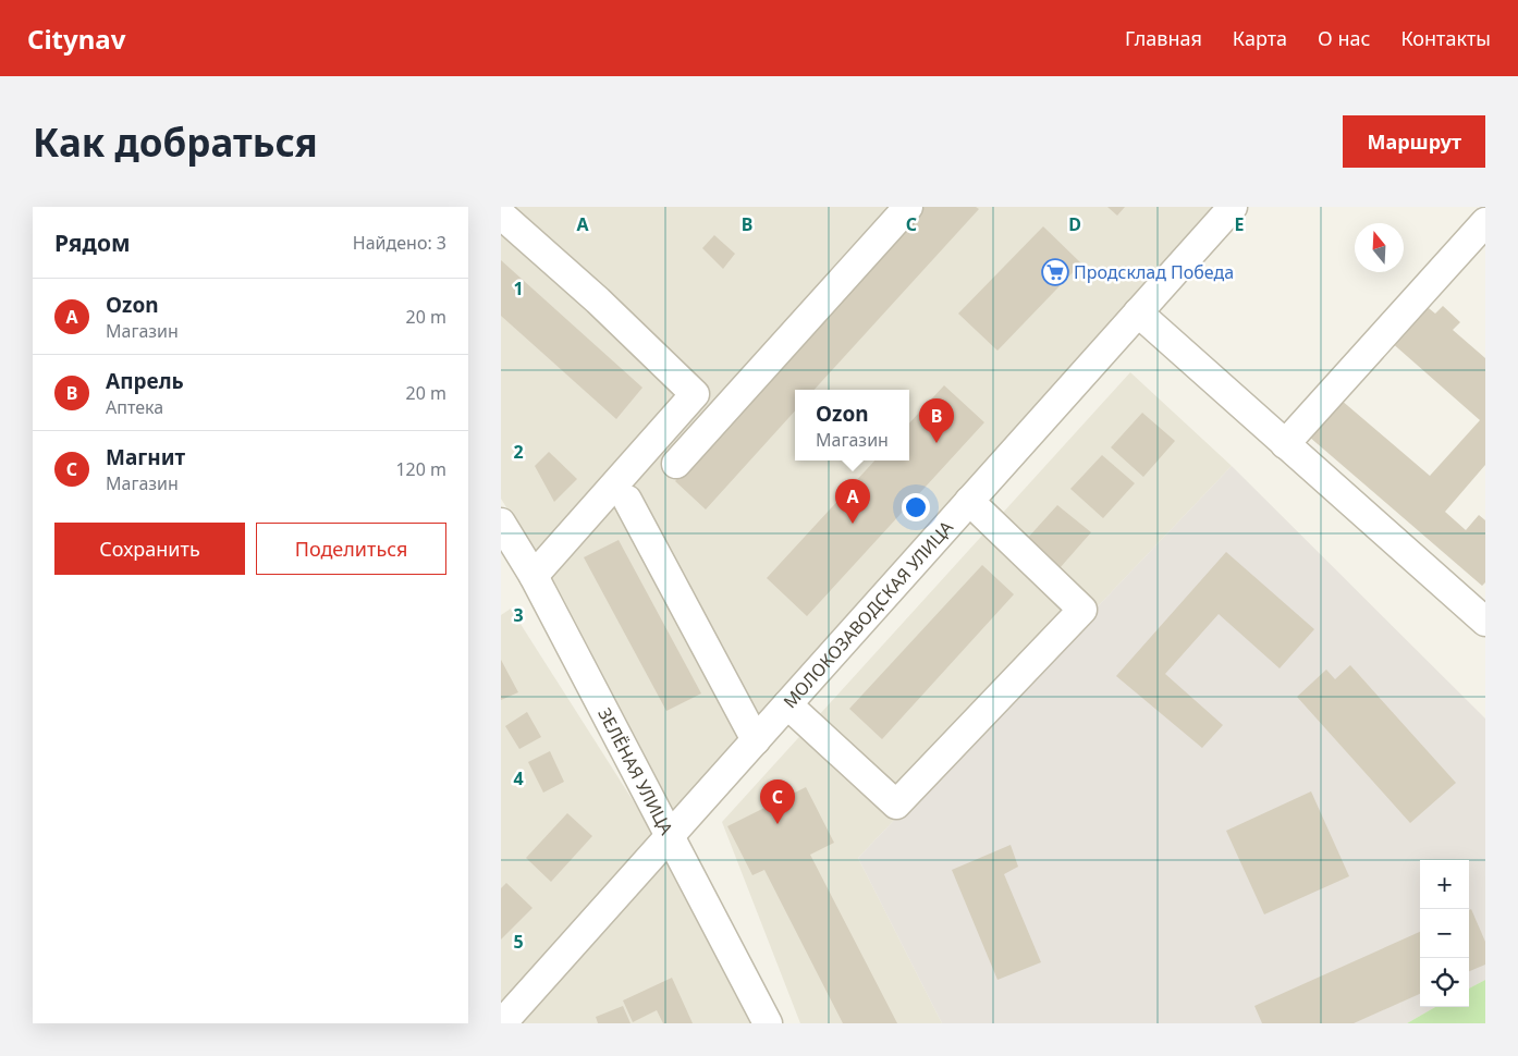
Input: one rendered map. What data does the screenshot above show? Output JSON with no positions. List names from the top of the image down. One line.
{"streets":{"street":["МОЛОКОЗАВОДСКАЯ УЛИЦА","ЗЕЛЁНАЯ УЛИЦА"]},"crossings":[["МОЛОКОЗАВОДСКАЯ УЛИЦА","ЗЕЛЁНАЯ УЛИЦА"]],"places":{"supermarket":["Продсклад Победа"]},"north":"top","page":{"header":"Citynav","nav":["Главная","Карта","О нас","Контакты"],"buttons":["Маршрут",["Сохранить","Поделиться"]],"title":"Как добраться","heading":["Рядом","Найдено: 3"],"list":[{"mark":"A","name":"Ozon","note":"Магазин","value":"20 m"},{"mark":"B","name":"Апрель","note":"Аптека","value":"20 m"},{"mark":"C","name":"Магнит","note":"Магазин","value":"120 m"}],"popup":["Ozon","Магазин"],"pins":["B","A","C"],"map_buttons":["+","−"]},"grid":{"columns":["A","B","C","D","E"],"rows":["1","2","3","4","5"]}}
